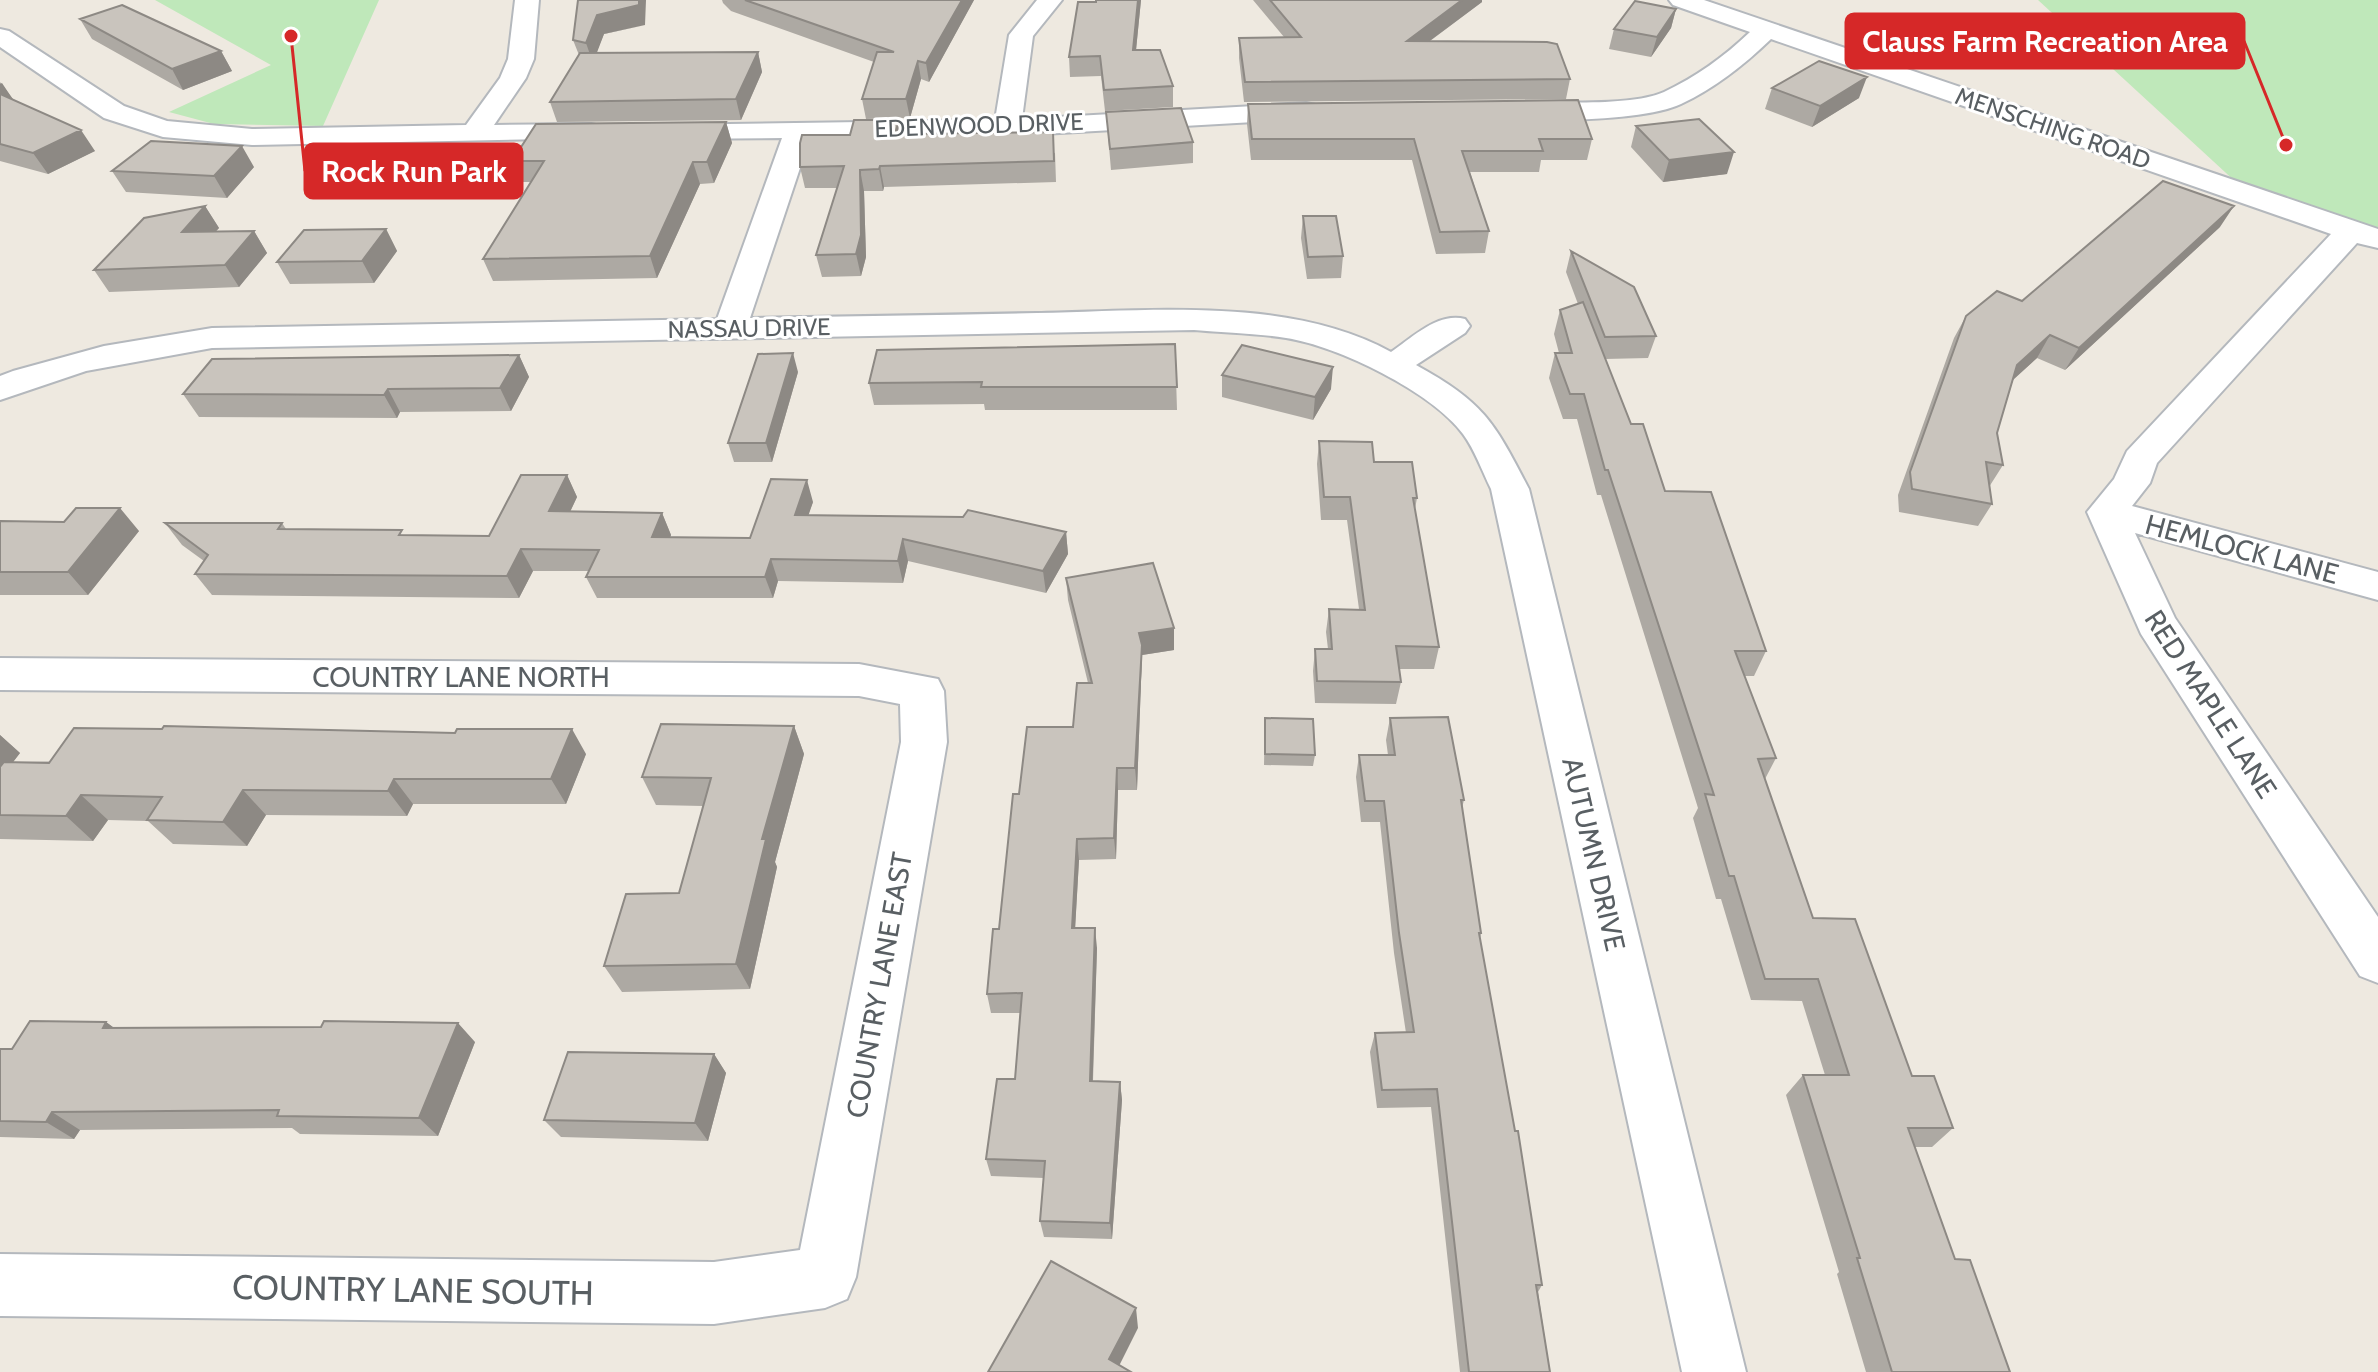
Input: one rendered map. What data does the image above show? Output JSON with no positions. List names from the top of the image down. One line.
{"streets":{"street":["EDENWOOD DRIVE","MENSCHING ROAD","NASSAU DRIVE","HEMLOCK LANE","COUNTRY LANE NORTH","RED MAPLE LANE","AUTUMN DRIVE","COUNTRY LANE EAST","COUNTRY LANE SOUTH"]},"crossings":[["NASSAU DRIVE","AUTUMN DRIVE"],["HEMLOCK LANE","RED MAPLE LANE"],["COUNTRY LANE NORTH","COUNTRY LANE EAST"],["COUNTRY LANE EAST","COUNTRY LANE SOUTH"]],"places":["Rock Run Park","Clauss Farm Recreation Area"]}
